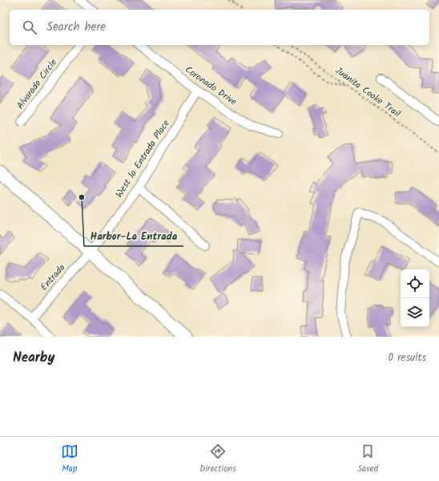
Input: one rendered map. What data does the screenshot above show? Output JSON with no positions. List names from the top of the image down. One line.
{"streets":{"street":["Alvarado Circle","Coronado Drive","West la Entrada Place","Entrada"],"path":["Juanita Cooke Trail"]},"crossings":[["Coronado Drive","West la Entrada Place"],["West la Entrada Place","Entrada"]],"places":["Harbor-La Entrada"],"page":{"search":"Search here","heading":["Nearby","0 results"],"nav":["Map","Directions","Saved"]}}
